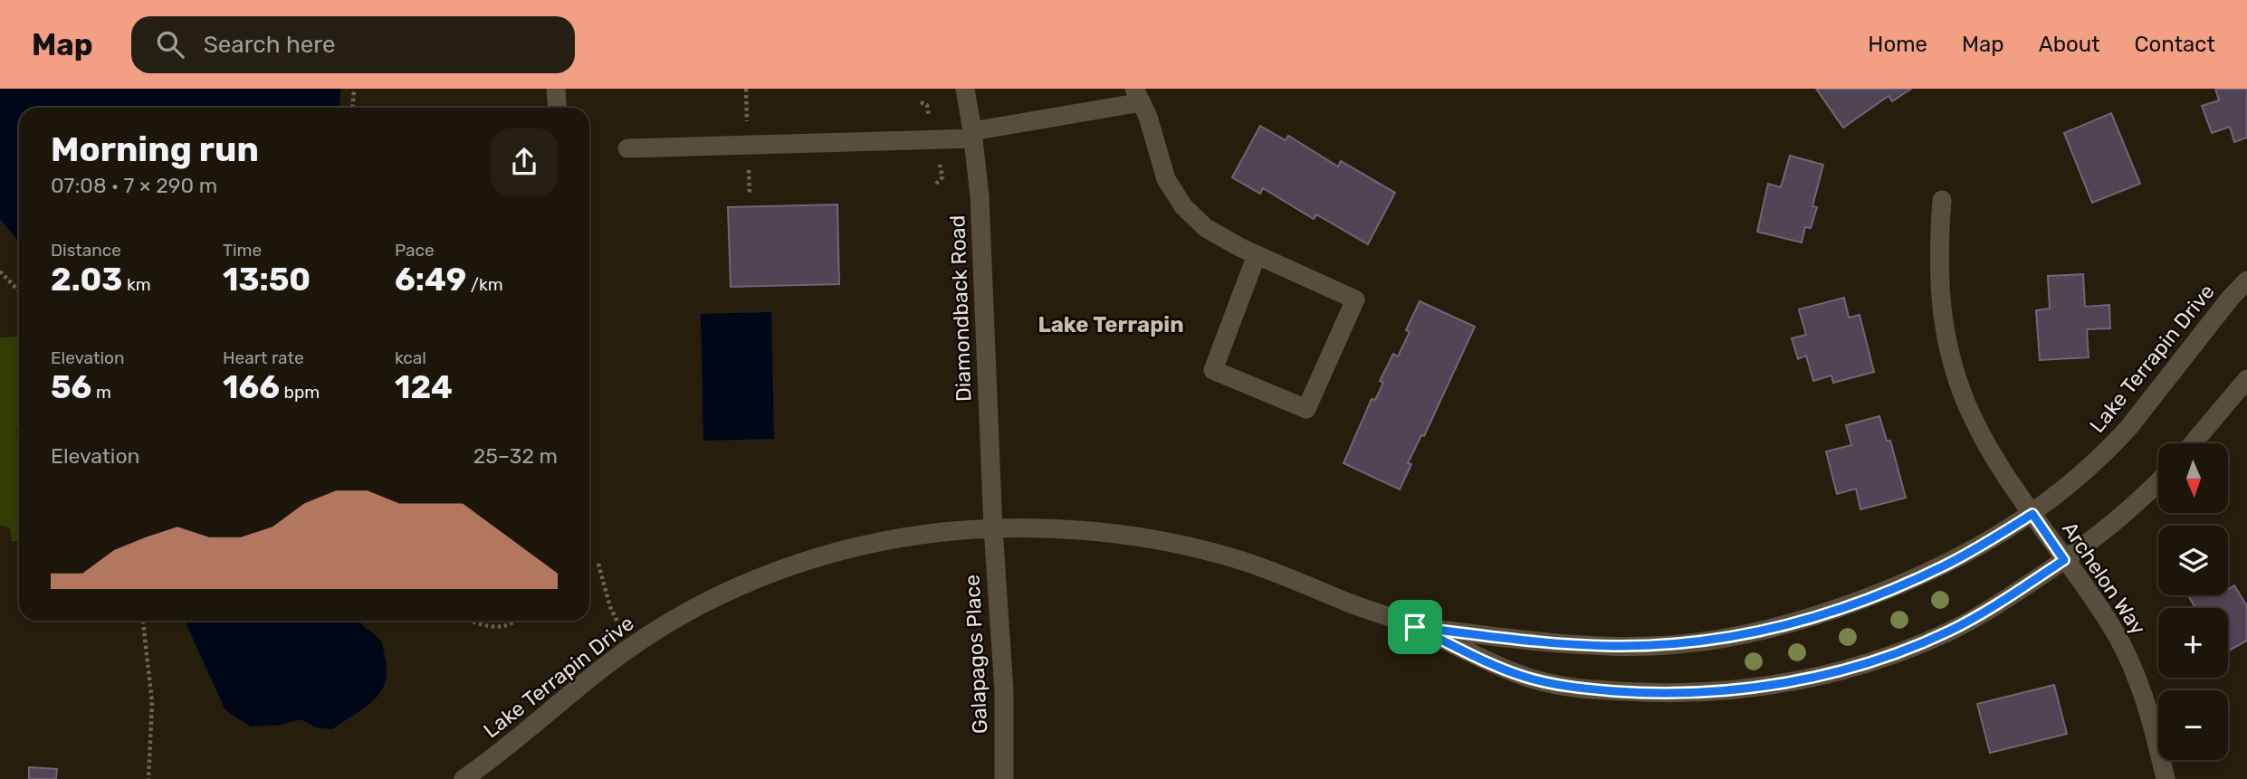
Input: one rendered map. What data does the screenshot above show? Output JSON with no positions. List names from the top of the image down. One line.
{"streets":{"street":["Diamondback Road","Lake Terrapin Drive","Archelon Way","Galapagos Place"]},"crossings":[["Diamondback Road","Lake Terrapin Drive"],["Diamondback Road","Galapagos Place"],["Lake Terrapin Drive","Archelon Way"],["Lake Terrapin Drive","Galapagos Place"]],"districts":["Lake Terrapin"],"north":"bottom","page":{"header":"Map","search":"Search here","nav":["Home","Map","About","Contact"],"heading":["Morning run","07:08 · 7 × 290 m"],"stats":[["Distance","2.03 km"],["Time","13:50"],["Pace","6:49 /km"],["Elevation","56 m"],["Heart rate","166 bpm"],["kcal","124"]],"chart":["Elevation","25–32 m"],"map_buttons":["+","−"]}}
